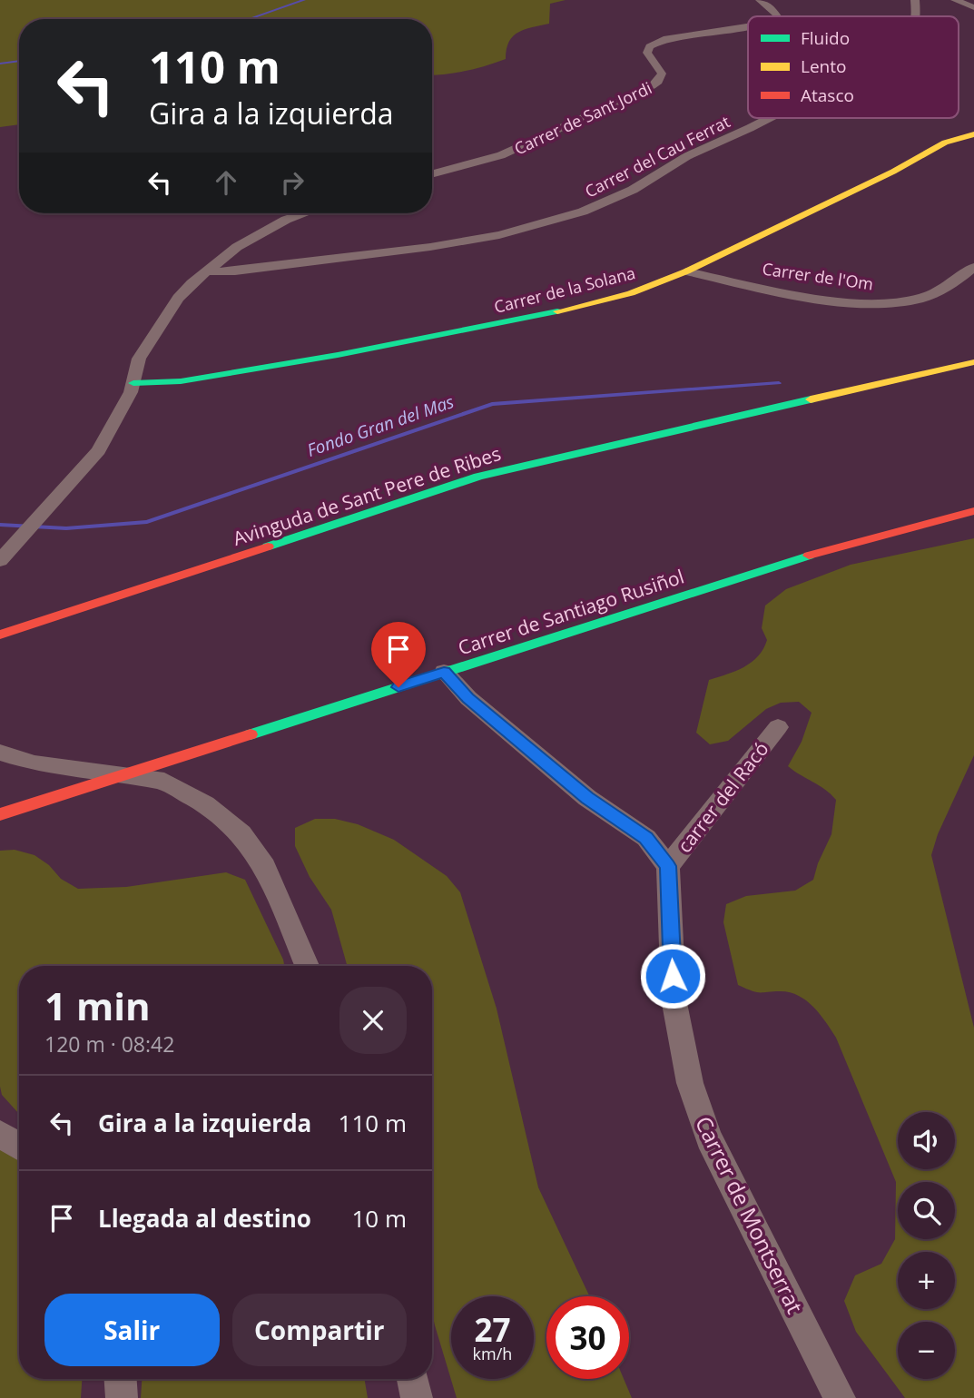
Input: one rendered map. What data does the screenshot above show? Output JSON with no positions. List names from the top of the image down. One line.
{"streets":{"street":["Carrer de Sant Jordi","Carrer del Cau Ferrat","Carrer de l'Om","Carrer de la Solana","Avinguda de Sant Pere de Ribes","Carrer de Santiago Rusiñol","carrer del Racó","Carrer de Montserrat"]},"crossings":[["Carrer de l'Om","Carrer de la Solana"],["carrer del Racó","Carrer de Montserrat"]],"water":["Fondo Gran del Mas"],"legend":["Fluido","Lento","Atasco"],"page":{"turn":["110 m","Gira a la izquierda"],"heading":["1 min","120 m · 08:42"],"list":[{"name":"Gira a la izquierda","value":"110 m"},{"name":"Llegada al destino","value":"10 m"}],"map_buttons":["+","−"],"buttons":["Salir","Compartir"],"speed":"27 km/h","limit":"30"}}
